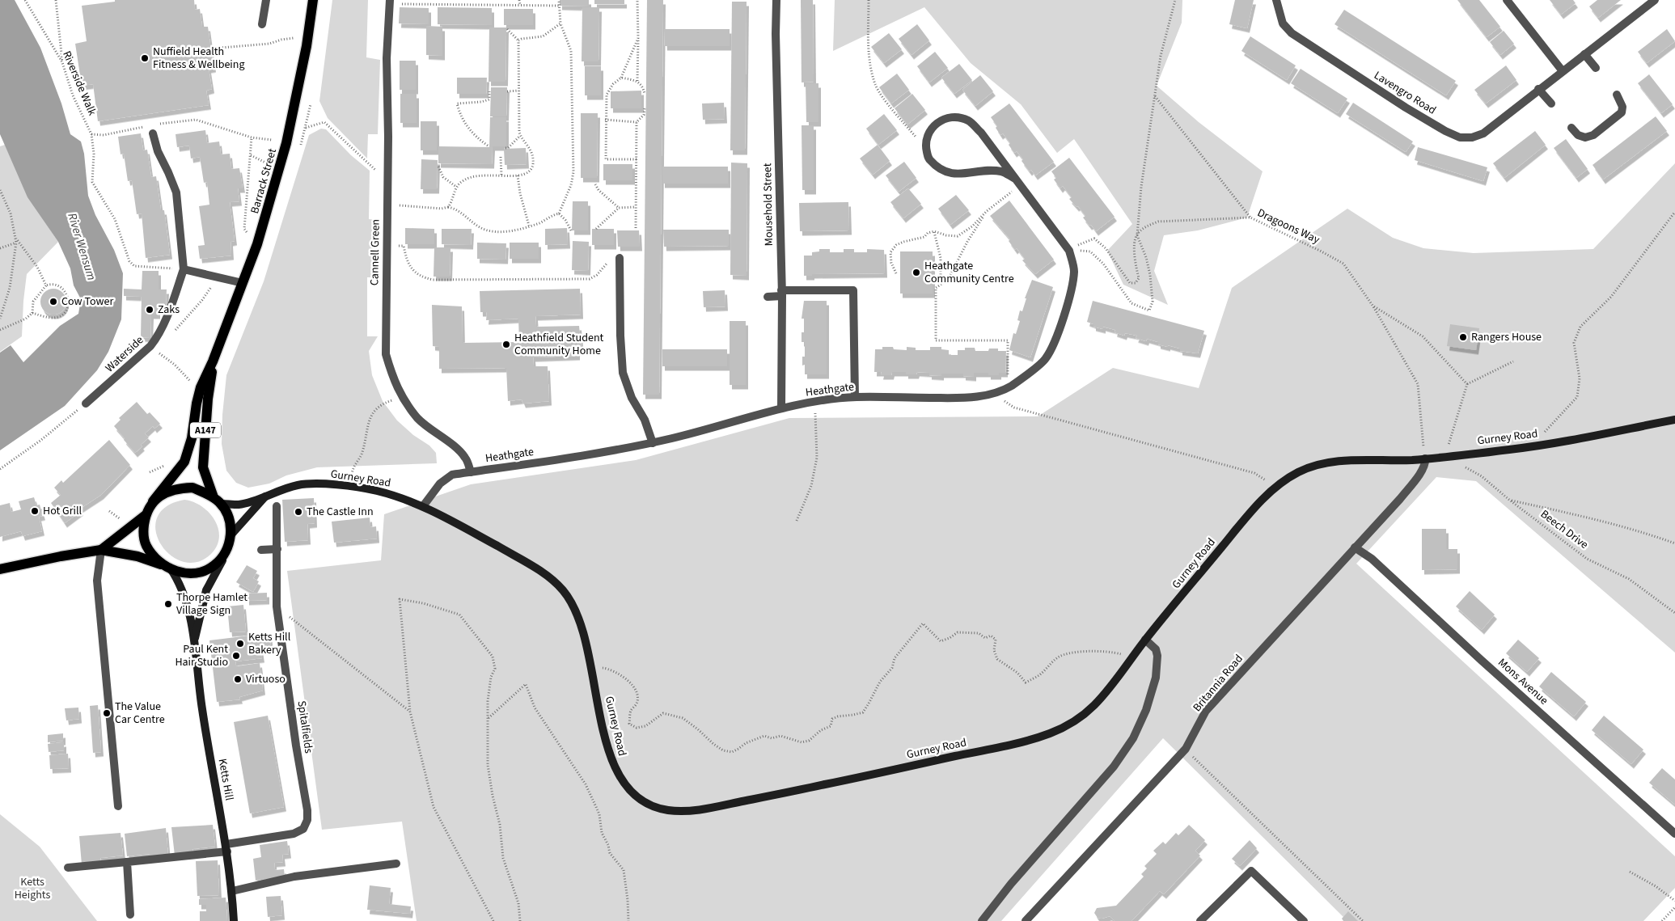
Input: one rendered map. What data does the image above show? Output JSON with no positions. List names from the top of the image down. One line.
{"streets":{"main road":["Barrack Street","A147"],"street":["Lavengro Road","Mousehold Street","Cannell Green","Waterside","Heathgate","Gurney Road","Mons Avenue","Britannia Road","Spitalfields","Ketts Hill"],"path":["Riverside Walk","Dragoons Way","Beech Drive"]},"crossings":[["Riverside Walk","Waterside"],["Barrack Street","A147"],["Barrack Street","Gurney Road"],["Barrack Street","Ketts Hill"],["Mousehold Street","Heathgate"],["Cannell Green","Heathgate"],["Heathgate","Gurney Road"],["A147","Gurney Road"],["A147","Ketts Hill"],["Gurney Road","Beech Drive"],["Gurney Road","Britannia Road"],["Gurney Road","Ketts Hill"],["Mons Avenue","Britannia Road"],["Spitalfields","Ketts Hill"]],"water":["River Wensum"],"parks":["Ketts Heights"],"places":["Nuffield Health Fitness & Wellbeing","Heathgate Community Centre","Cow Tower","Zaks","Rangers House","Heathfield Student Community Home","Hot Grill","The Castle Inn","Thorpe Hamlet Village Sign","Ketts Hill Bakery","Paul Kent Hair Studio","Virtuoso","The Value Car Centre"]}
